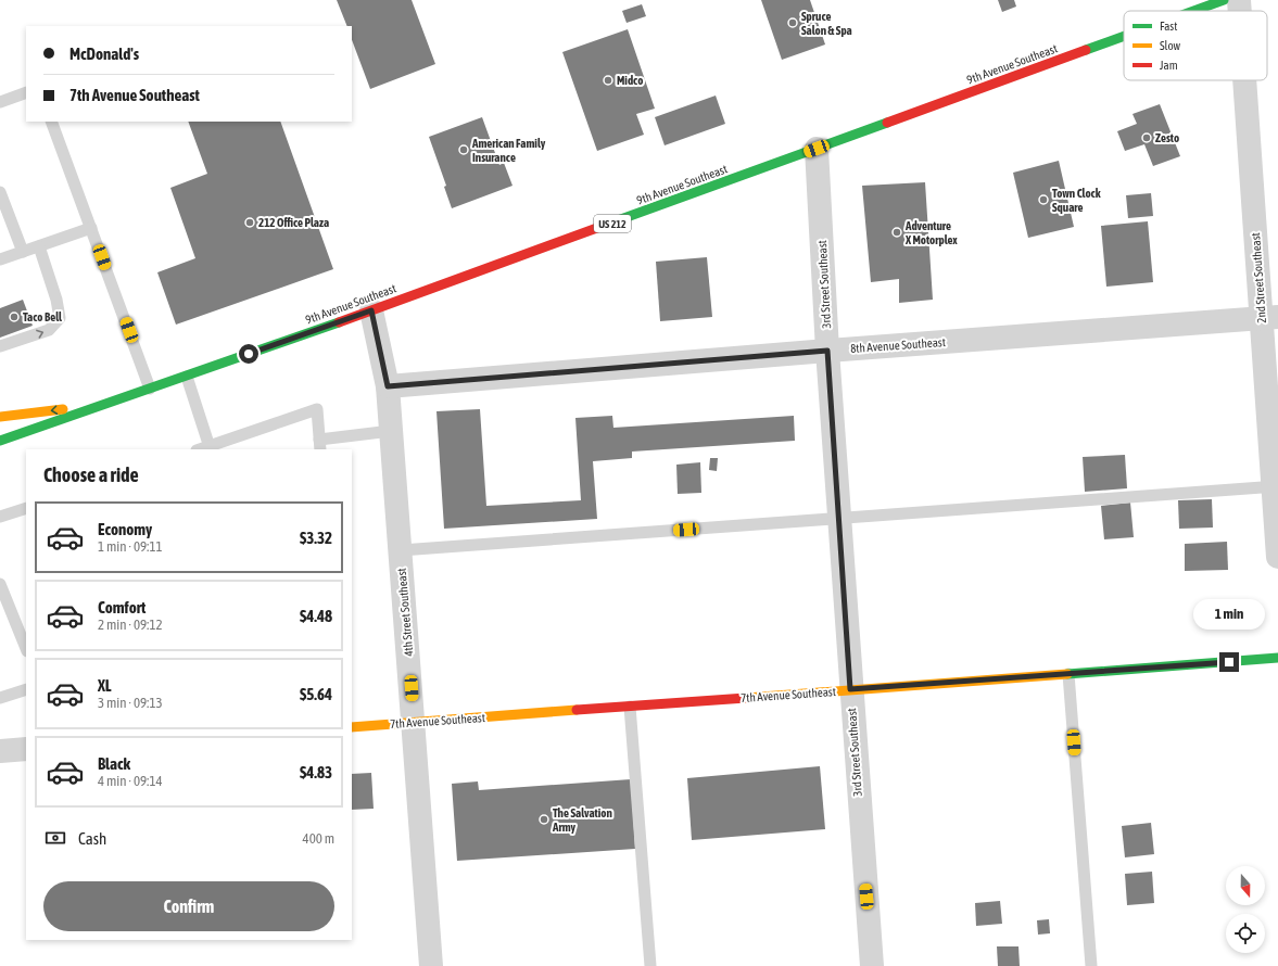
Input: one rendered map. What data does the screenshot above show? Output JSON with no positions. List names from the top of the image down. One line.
{"streets":{"main road":["9th Avenue Southeast","US 212","7th Avenue Southeast"],"street":["2nd Street Southeast","3rd Street Southeast","8th Avenue Southeast","4th Street Southeast"]},"crossings":[["9th Avenue Southeast","3rd Street Southeast"],["9th Avenue Southeast","4th Street Southeast"],["2nd Street Southeast","8th Avenue Southeast"],["3rd Street Southeast","8th Avenue Southeast"],["3rd Street Southeast","7th Avenue Southeast"],["8th Avenue Southeast","4th Street Southeast"],["4th Street Southeast","7th Avenue Southeast"]],"places":["Spruce Salon & Spa","Midco","Zesto","American Family Insurance","Town Clock Square","212 Office Plaza","Adventure X Motorplex","Taco Bell","The Salvation Army"],"legend":["Fast","Slow","Jam"],"north":"bottom","page":{"banner":["McDonald's","7th Avenue Southeast"],"heading":"Choose a ride","list":[{"name":"Economy","note":"1 min · 09:11","value":"$3.32"},{"name":"Comfort","note":"2 min · 09:12","value":"$4.48"},{"name":"XL","note":"3 min · 09:13","value":"$5.64"},{"name":"Black","note":"4 min · 09:14","value":"$4.83"}],"bubble":"1 min","pay":["Cash","400 m"],"buttons":"Confirm"}}
